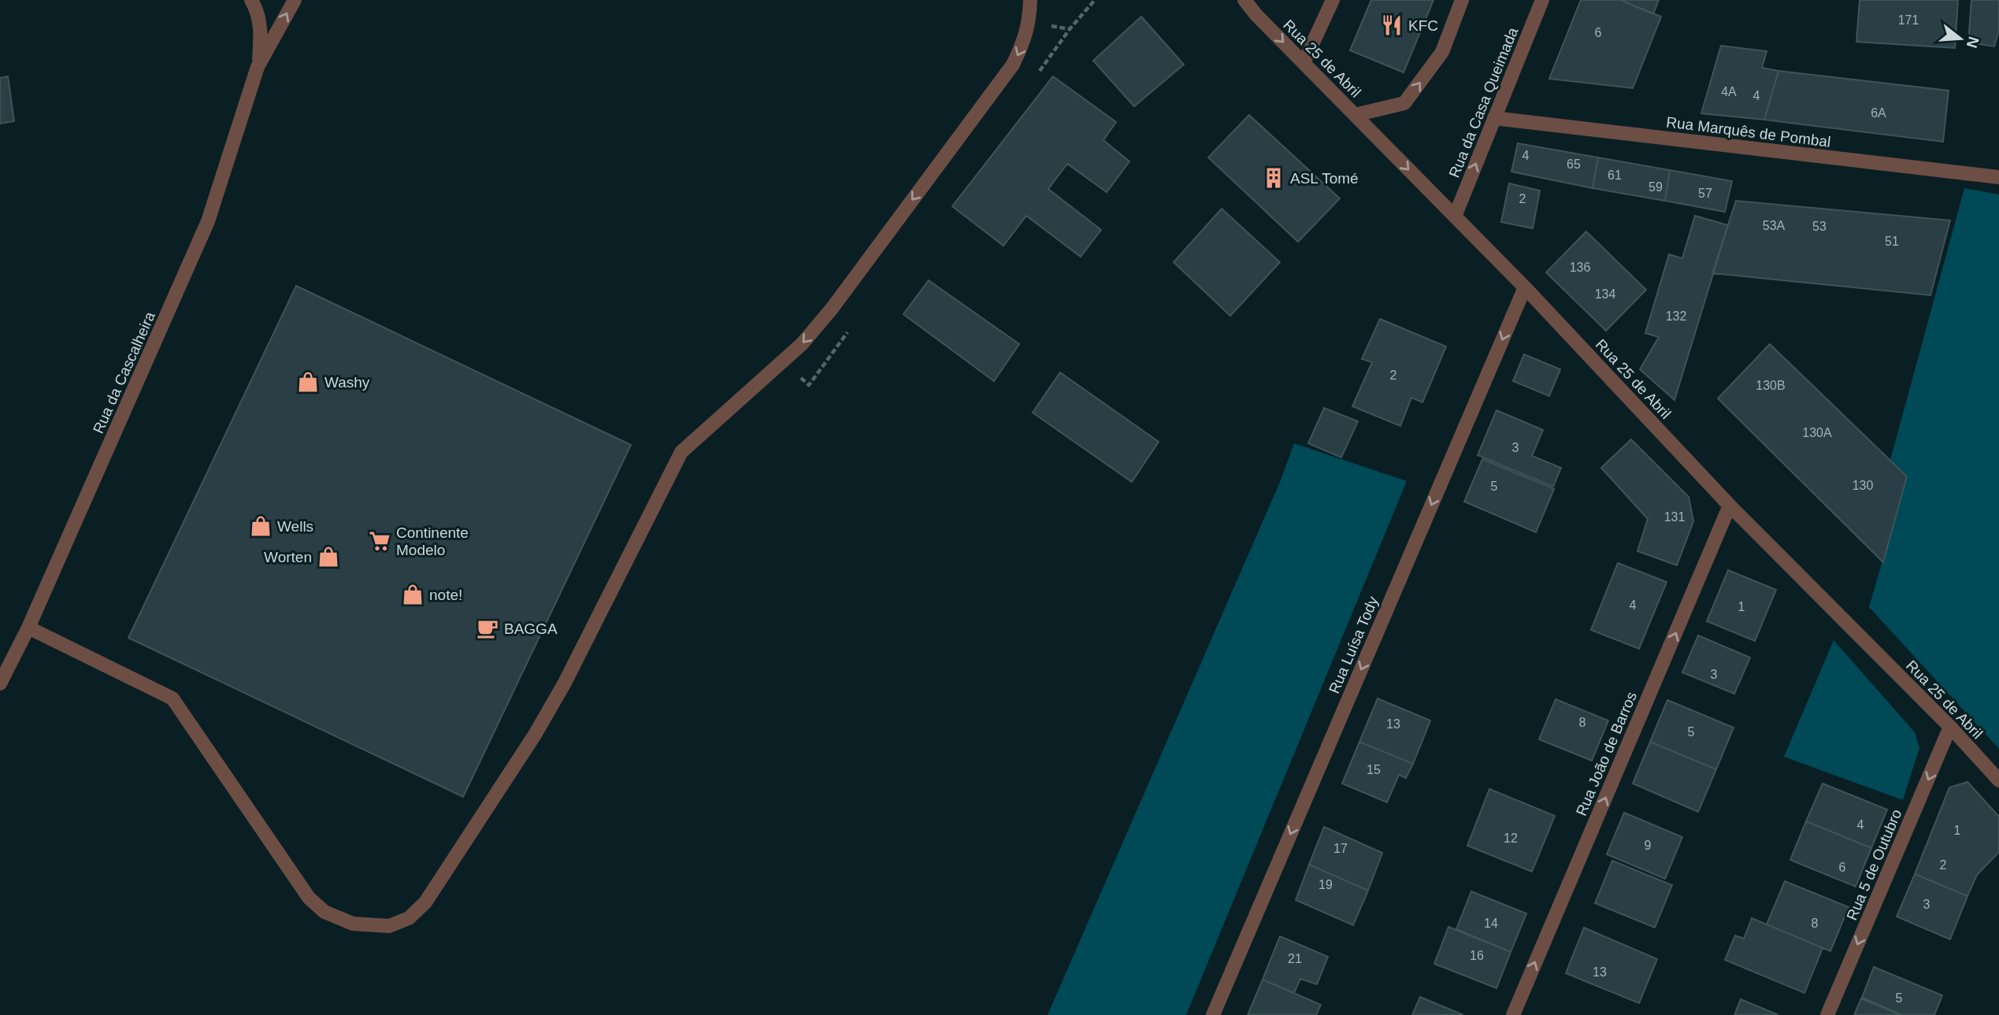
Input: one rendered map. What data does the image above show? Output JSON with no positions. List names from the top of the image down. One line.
{"streets":{"street":["Rua 25 de Abril","Rua da Casa Queimada","Rua Marquês de Pombal","Rua da Cascalheira","Rua Luísa Tody","Rua João de Barros","Rua 5 de Outubro"]},"crossings":[["Rua 25 de Abril","Rua da Casa Queimada"],["Rua 25 de Abril","Rua Luísa Tody"],["Rua 25 de Abril","Rua João de Barros"],["Rua 25 de Abril","Rua 5 de Outubro"],["Rua da Casa Queimada","Rua Marquês de Pombal"]],"one_way":["Rua da Casa Queimada","Rua Luísa Tody","Rua João de Barros","Rua 5 de Outubro"],"places":{"restaurant":["KFC"],"building":["ASL Tomé"],"shop":["Washy","Wells","Worten","note!"],"supermarket":["Continente Modelo"],"cafe":["BAGGA"]},"house_numbers":["171","6","4A","4","6A","4","65","61","59","57","2","53A","53","51","136","134","132","2","130B","130A","3","130","5","131","4","1","3","8","13","5","15","4","1","12","9","17","2","6","19","3","14","8","16","21","13","5"],"north":"right"}
